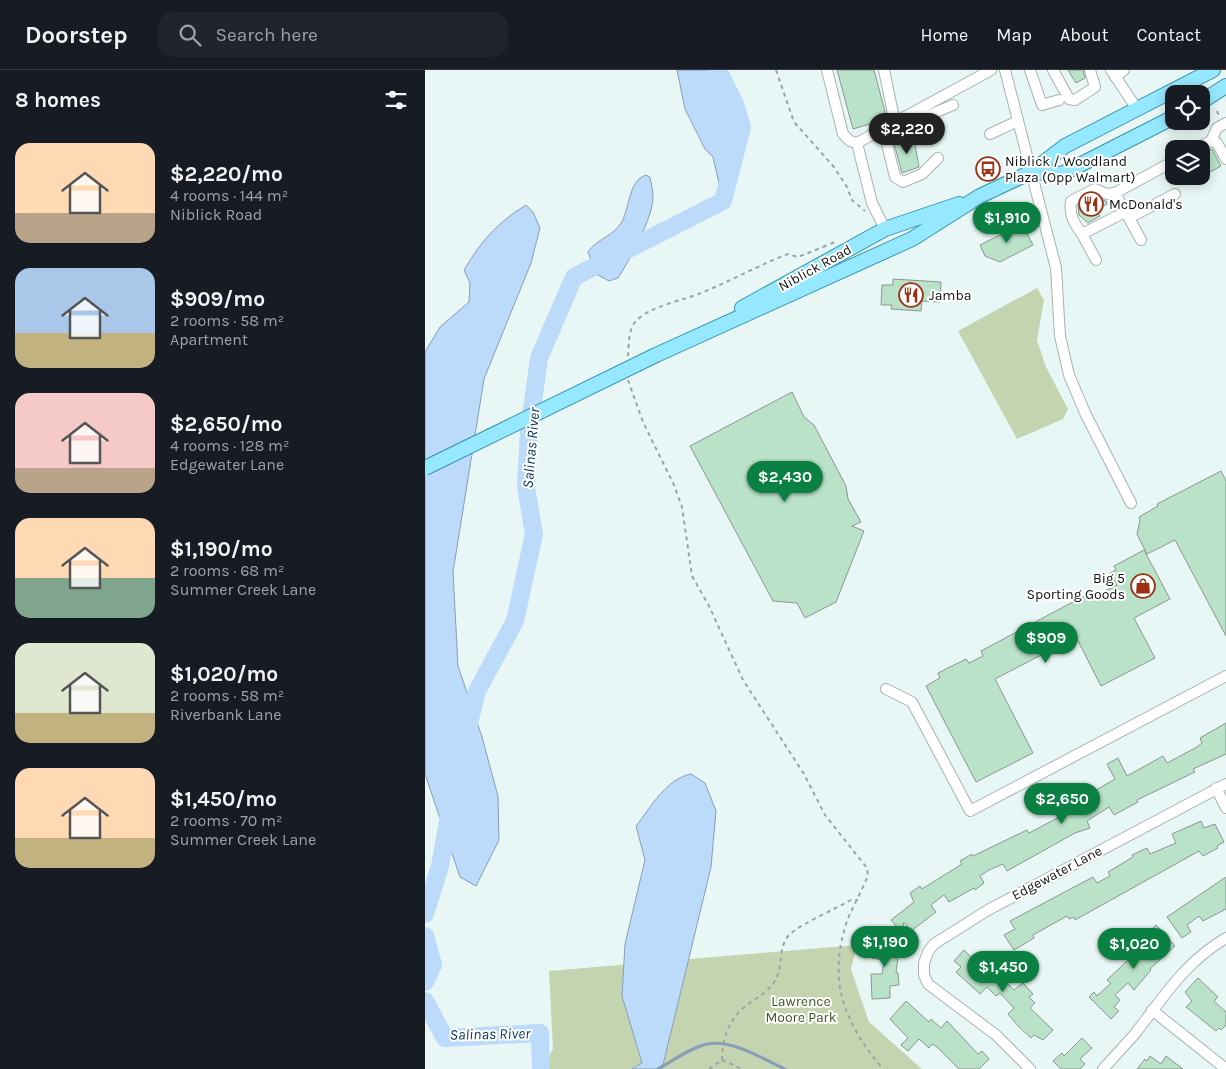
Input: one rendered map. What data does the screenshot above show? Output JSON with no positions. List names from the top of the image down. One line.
{"streets":{"main road":["Niblick Road"],"street":["Edgewater Lane"]},"water":["Salinas River"],"parks":["Lawrence Moore Park"],"places":{"bus stop":["Niblick / Woodland Plaza (Opp Walmart)"],"restaurant":["McDonald's","Jamba"],"shop":["Big 5 Sporting Goods"]},"page":{"header":"Doorstep","search":"Search here","nav":["Home","Map","About","Contact"],"heading":"8 homes","price":["$2,220","$1,910","$2,430","$909","$2,650","$1,190","$1,020","$1,450"],"list":[{"name":"$2,220/mo","note":"4 rooms · 144 m² · Niblick Road"},{"name":"$909/mo","note":"2 rooms · 58 m² · Apartment"},{"name":"$2,650/mo","note":"4 rooms · 128 m² · Edgewater Lane"},{"name":"$1,190/mo","note":"2 rooms · 68 m² · Summer Creek Lane"},{"name":"$1,020/mo","note":"2 rooms · 58 m² · Riverbank Lane"},{"name":"$1,450/mo","note":"2 rooms · 70 m² · Summer Creek Lane"}]}}
